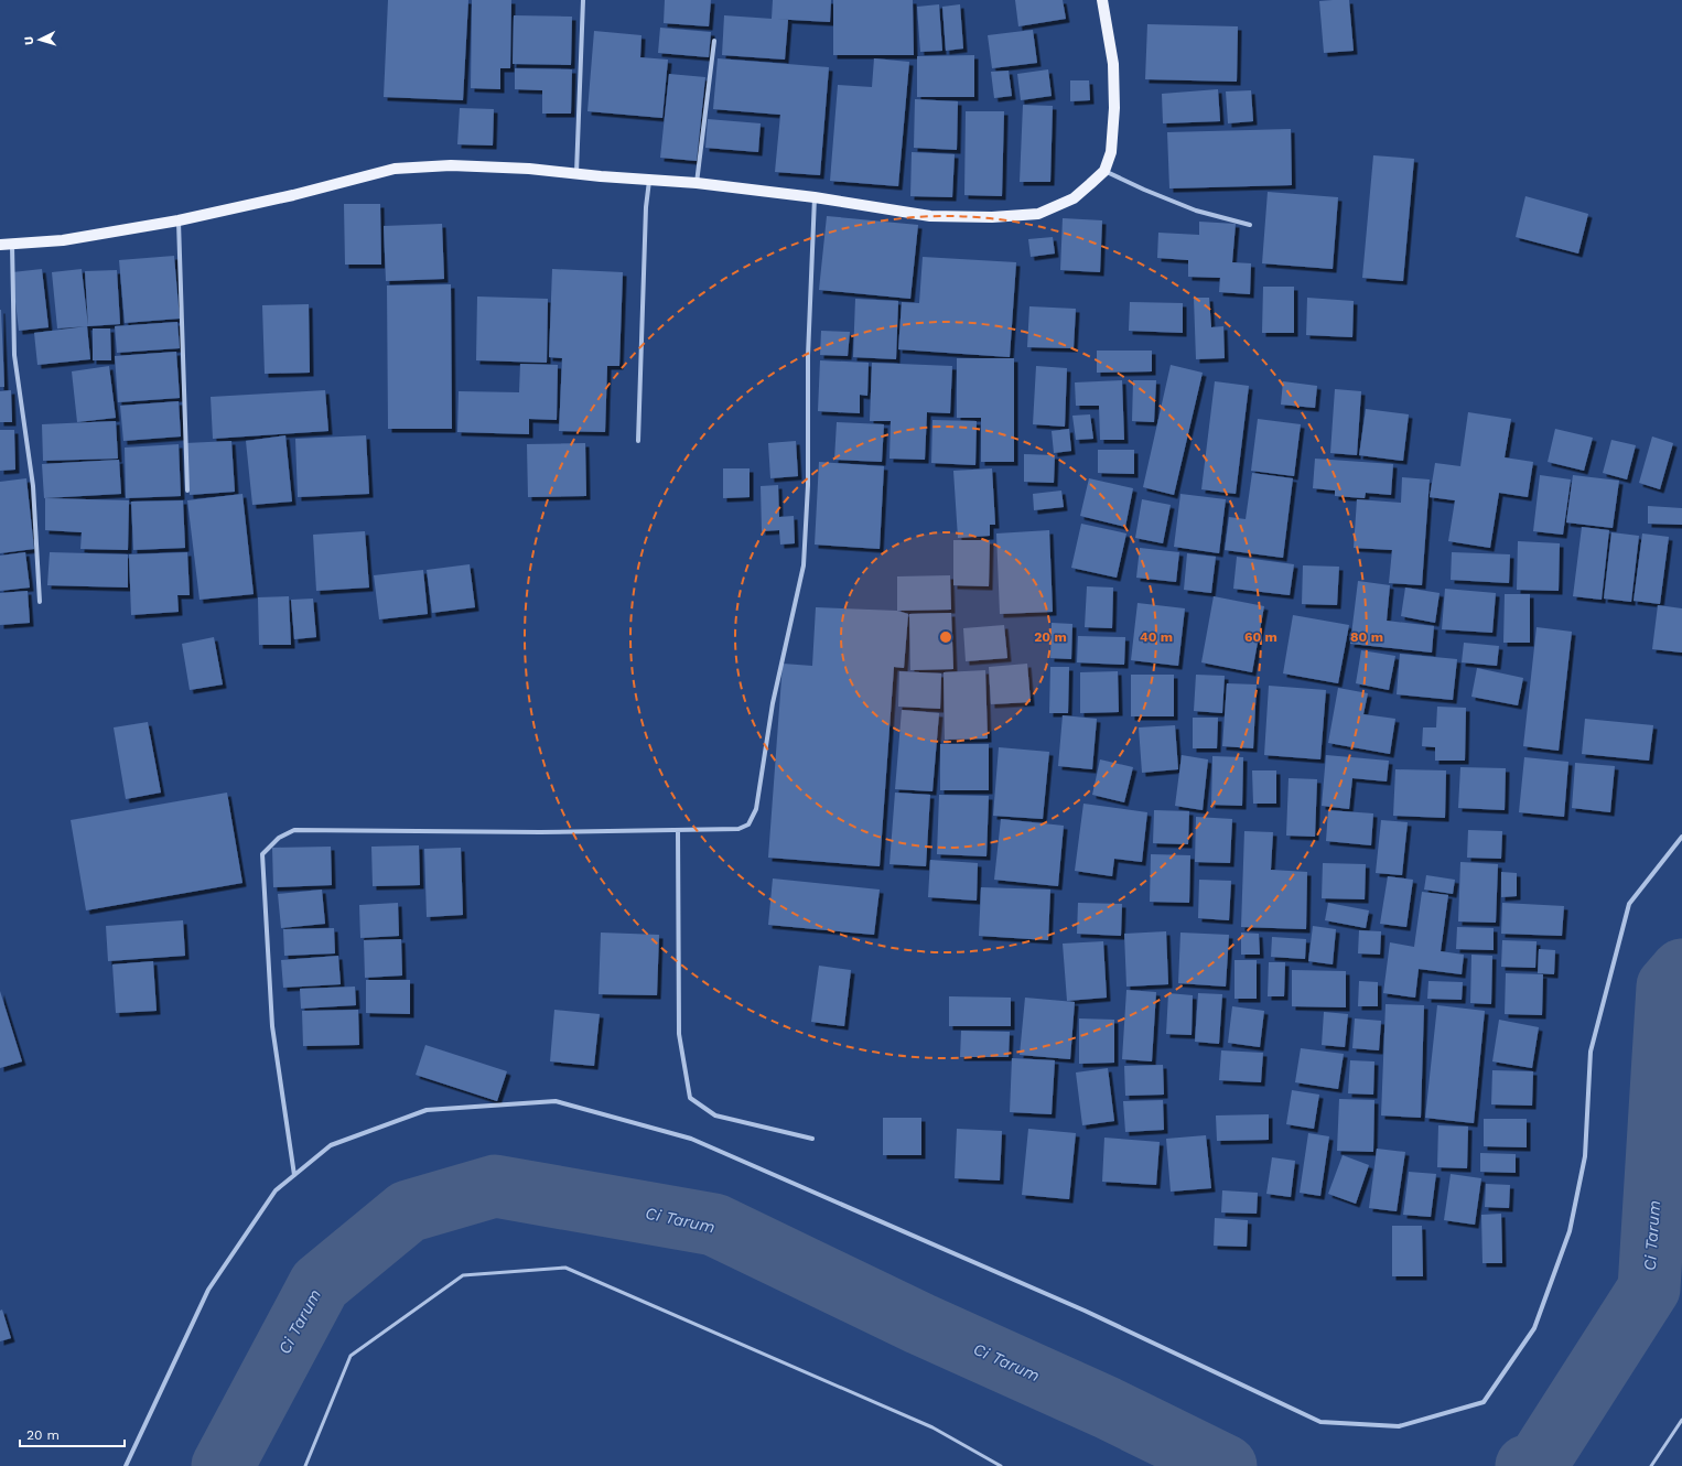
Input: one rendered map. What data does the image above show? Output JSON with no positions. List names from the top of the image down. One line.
{"water":["Ci Tarum"],"scale_bar":"20 m","north":"left","rings":["20 m","40 m","60 m","80 m"]}
